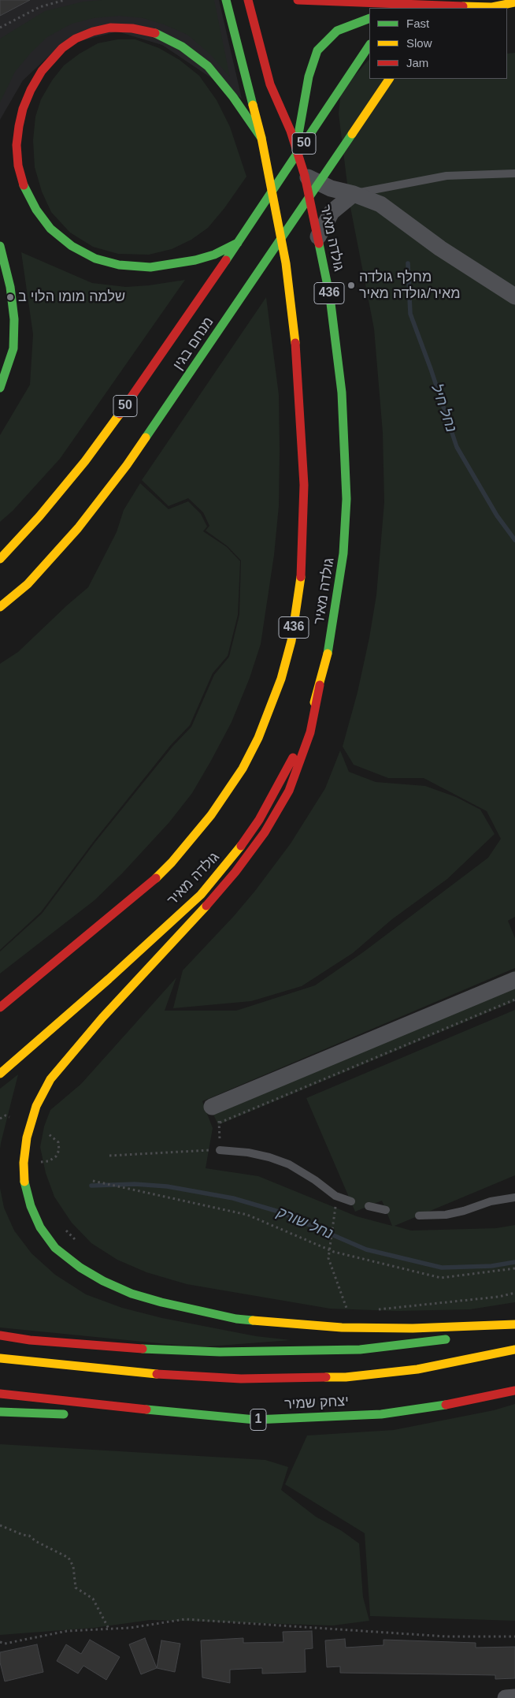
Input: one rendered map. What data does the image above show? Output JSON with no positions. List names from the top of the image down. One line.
{"streets":{"main road":["50","גולדה מאיר","436","מנחם בגין","יצחק שמיר","1"]},"water":["נחל חיל","נחל שורק"],"places":["מחלף גולדה מאיר/גולדה מאיר","שלמה מומו הלוי ב"],"legend":["Fast","Slow","Jam"]}
